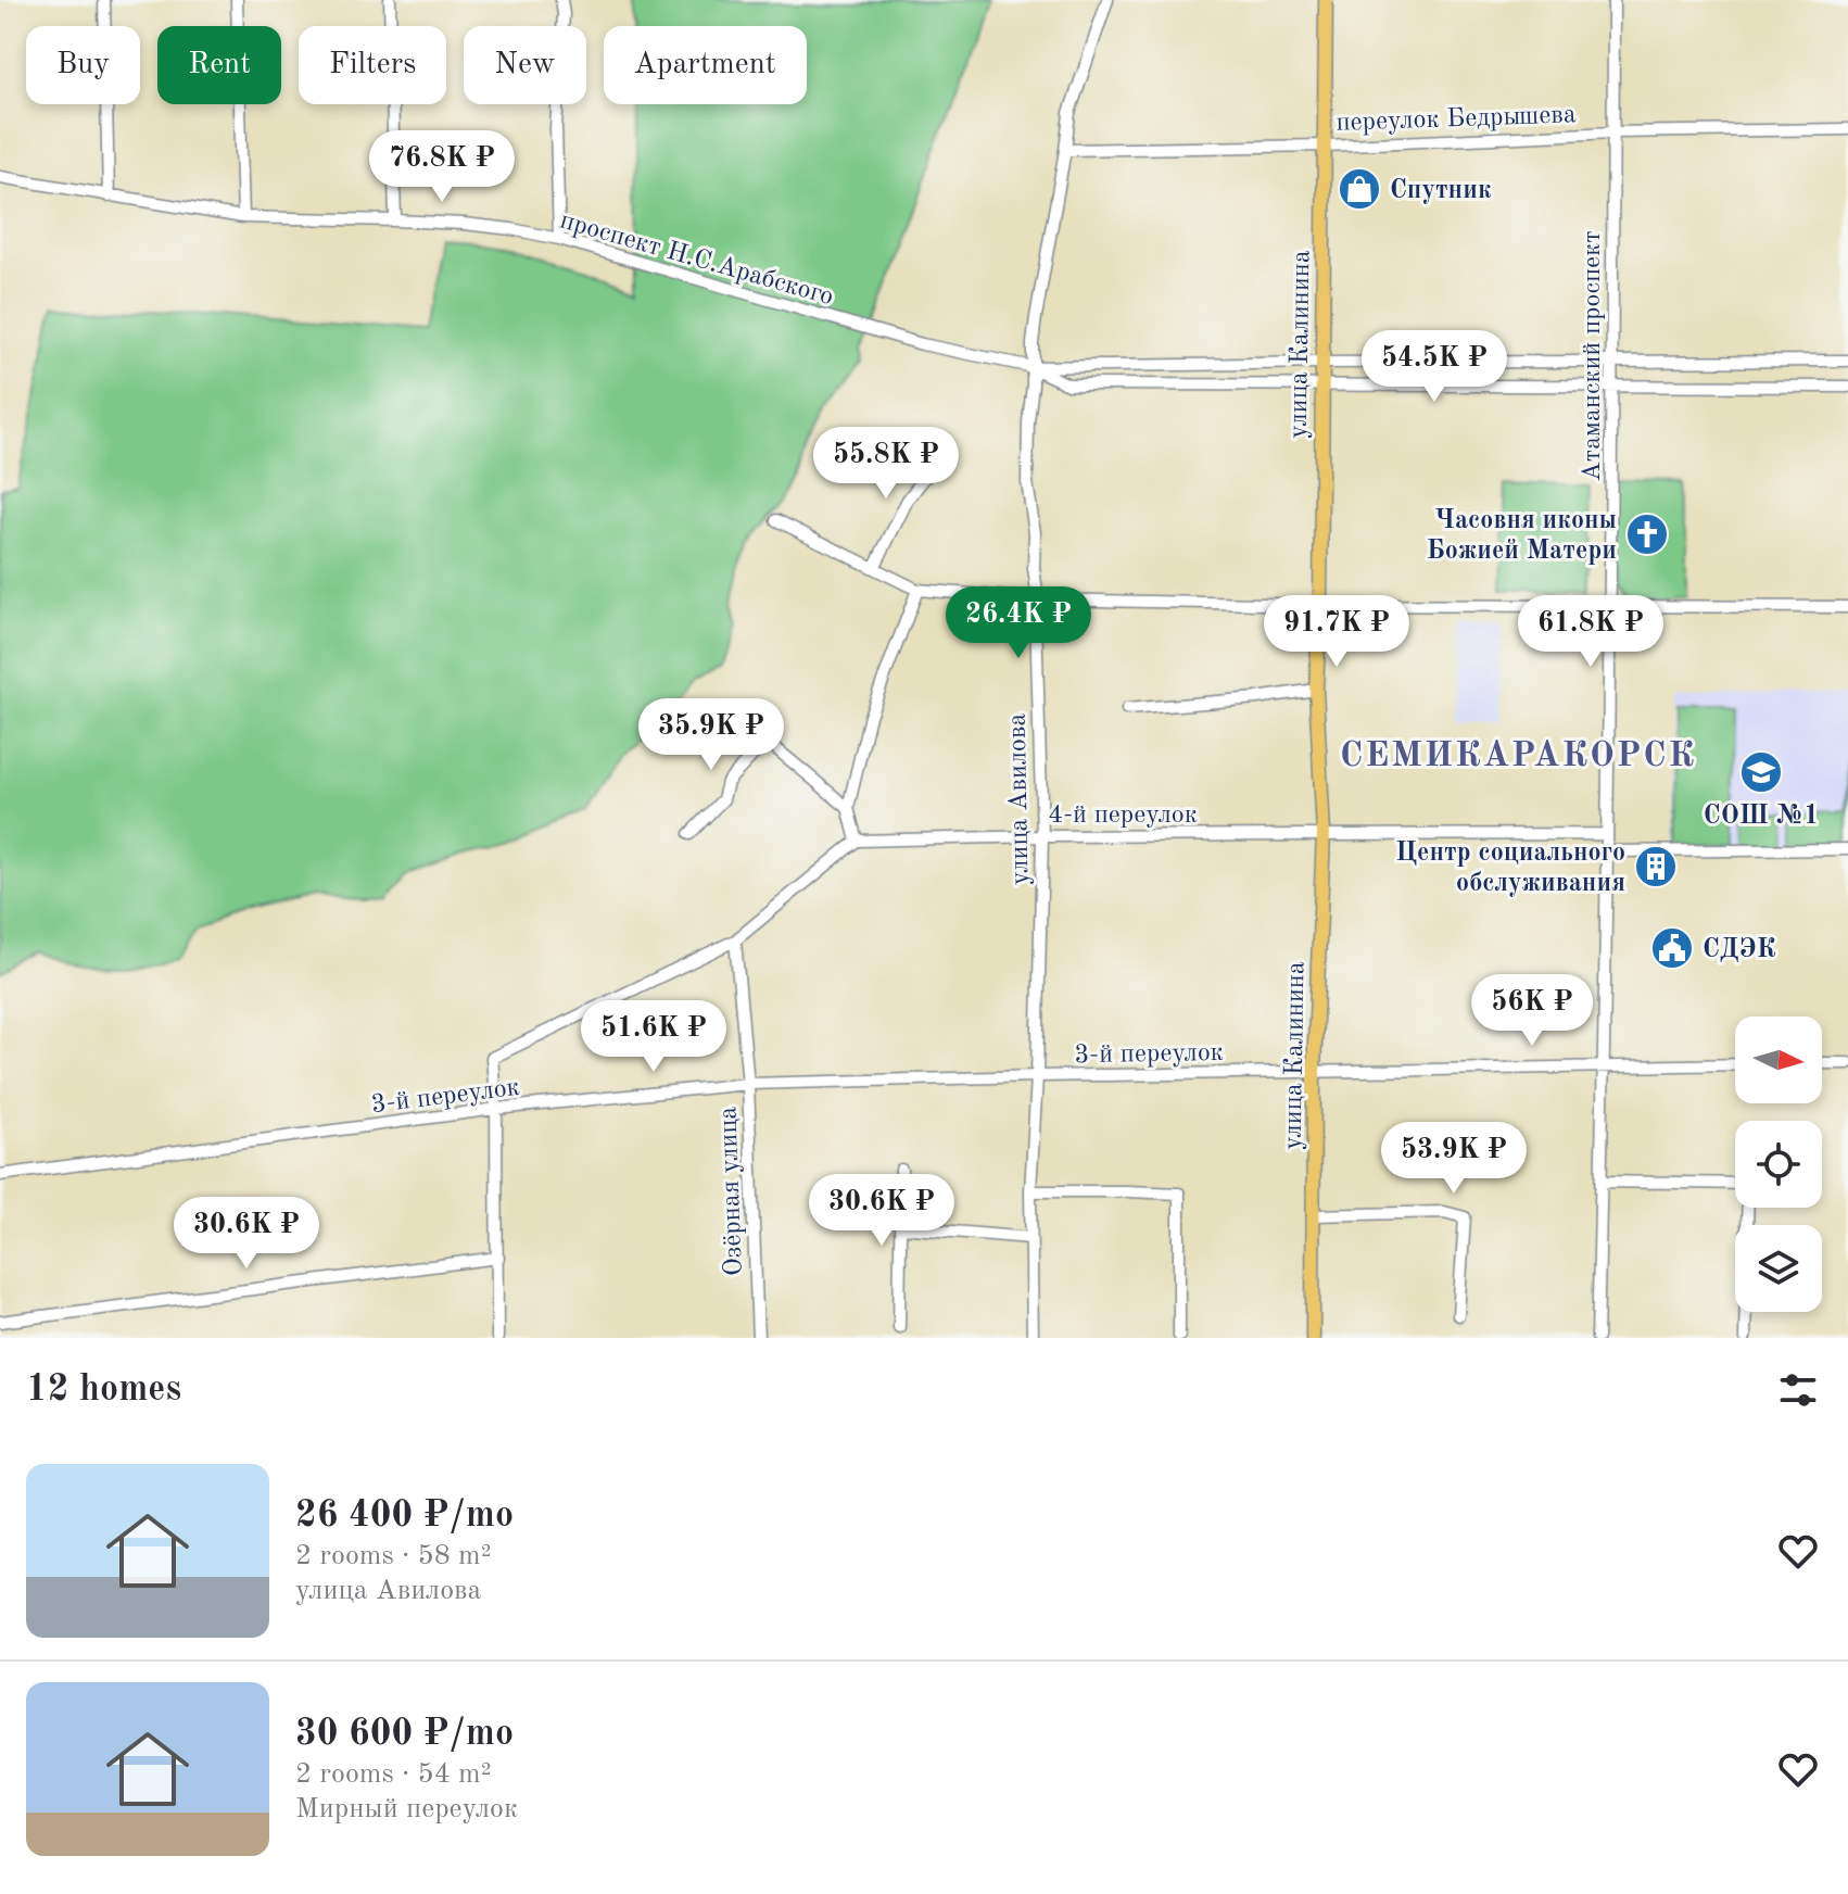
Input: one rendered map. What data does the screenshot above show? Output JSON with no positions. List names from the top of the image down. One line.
{"streets":{"main road":["улица Калинина"],"street":["переулок Бедрышева","проспект Н.С.Арабского","Атаманский проспект","улица Авилова","4-й переулок","3-й переулок","Озёрная улица"]},"crossings":[["переулок Бедрышева","улица Калинина"],["переулок Бедрышева","Атаманский проспект"],["переулок Бедрышева","улица Авилова"],["проспект Н.С.Арабского","улица Авилова"],["улица Калинина","4-й переулок"],["улица Калинина","3-й переулок"],["Атаманский проспект","4-й переулок"],["Атаманский проспект","3-й переулок"],["улица Авилова","4-й переулок"],["улица Авилова","3-й переулок"],["3-й переулок","Озёрная улица"]],"districts":["СЕМИКАРАКОРСК"],"places":{"shop":["Спутник"],"church":["Часовня иконы Божией Матери"],"school or university":["СОШ №1"],"building":["Центр социального обслуживания"],"public building":["СДЭК"]},"north":"right","page":{"chip":["Buy","Rent","Filters","New","Apartment"],"price":["76.8K ₽","54.5K ₽","55.8K ₽","26.4K ₽","91.7K ₽","61.8K ₽","35.9K ₽","56K ₽","51.6K ₽","53.9K ₽","30.6K ₽","30.6K ₽"],"heading":"12 homes","list":[{"name":"26 400 ₽/mo","note":"2 rooms · 58 m² · улица Авилова"},{"name":"30 600 ₽/mo","note":"2 rooms · 54 m² · Мирный переулок"}]}}
